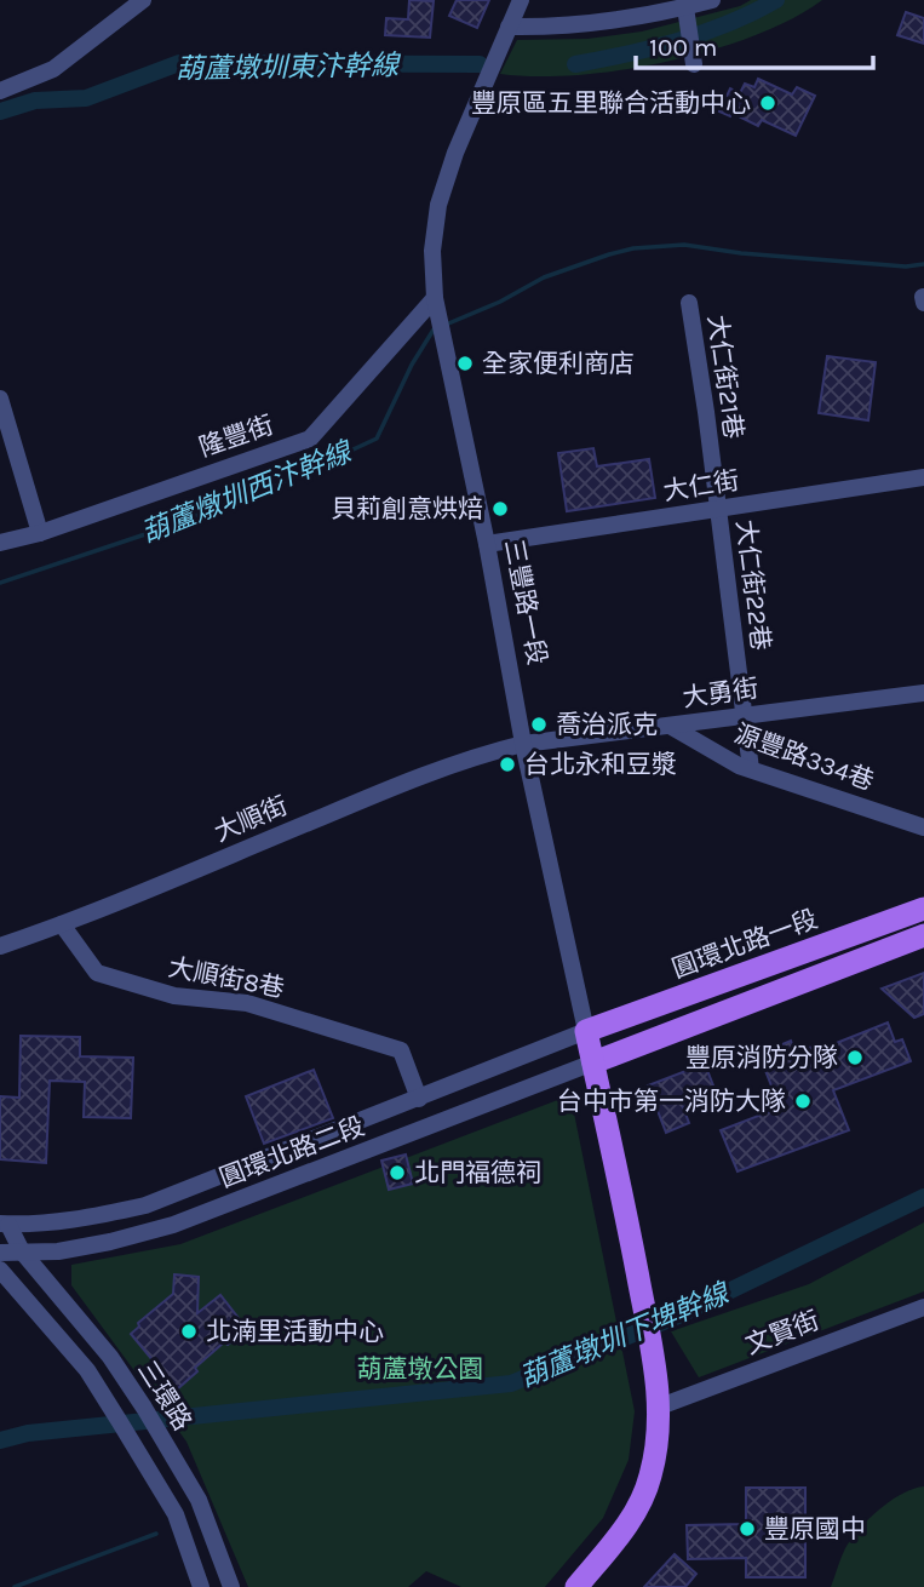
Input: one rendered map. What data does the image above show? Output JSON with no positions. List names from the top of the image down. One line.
{"streets":{"main road":["三豐路一段","圓環北路一段"],"street":["大仁街21巷","隆豐街","大仁街","大仁街22巷","大勇街","源豐路334巷","大順街","大順街8巷","圓環北路二段","文賢街","三環路"]},"crossings":[["大仁街21巷","大仁街"],["大仁街21巷","大仁街22巷"],["隆豐街","三豐路一段"],["大仁街","大仁街22巷"],["大仁街","三豐路一段"],["大仁街22巷","大勇街"],["大仁街22巷","源豐路334巷"],["三豐路一段","大勇街"],["三豐路一段","大順街"],["三豐路一段","圓環北路一段"],["三豐路一段","圓環北路二段"],["三豐路一段","文賢街"],["大勇街","源豐路334巷"],["大勇街","大順街"],["大順街","大順街8巷"],["圓環北路一段","圓環北路二段"],["大順街8巷","圓環北路二段"],["圓環北路二段","三環路"]],"water":["葫蘆墩圳東汴幹線","葫蘆燉圳西汴幹線","葫蘆墩圳下埤幹線"],"parks":["葫蘆墩公園"],"places":["豐原區五里聯合活動中心","全家便利商店","貝莉創意烘焙","喬治派克","台北永和豆漿","豐原消防分隊","台中市第一消防大隊","北門福德祠","北湳里活動中心","豐原國中"],"scale_bar":"100 m"}
